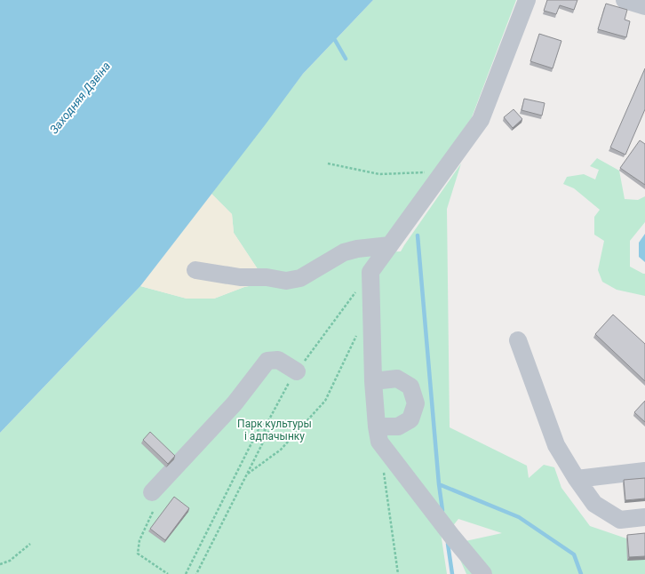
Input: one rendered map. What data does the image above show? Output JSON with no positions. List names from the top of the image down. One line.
{"water":["Заходняя Дзвіна"],"parks":["Парк культуры і адпачынку"]}
